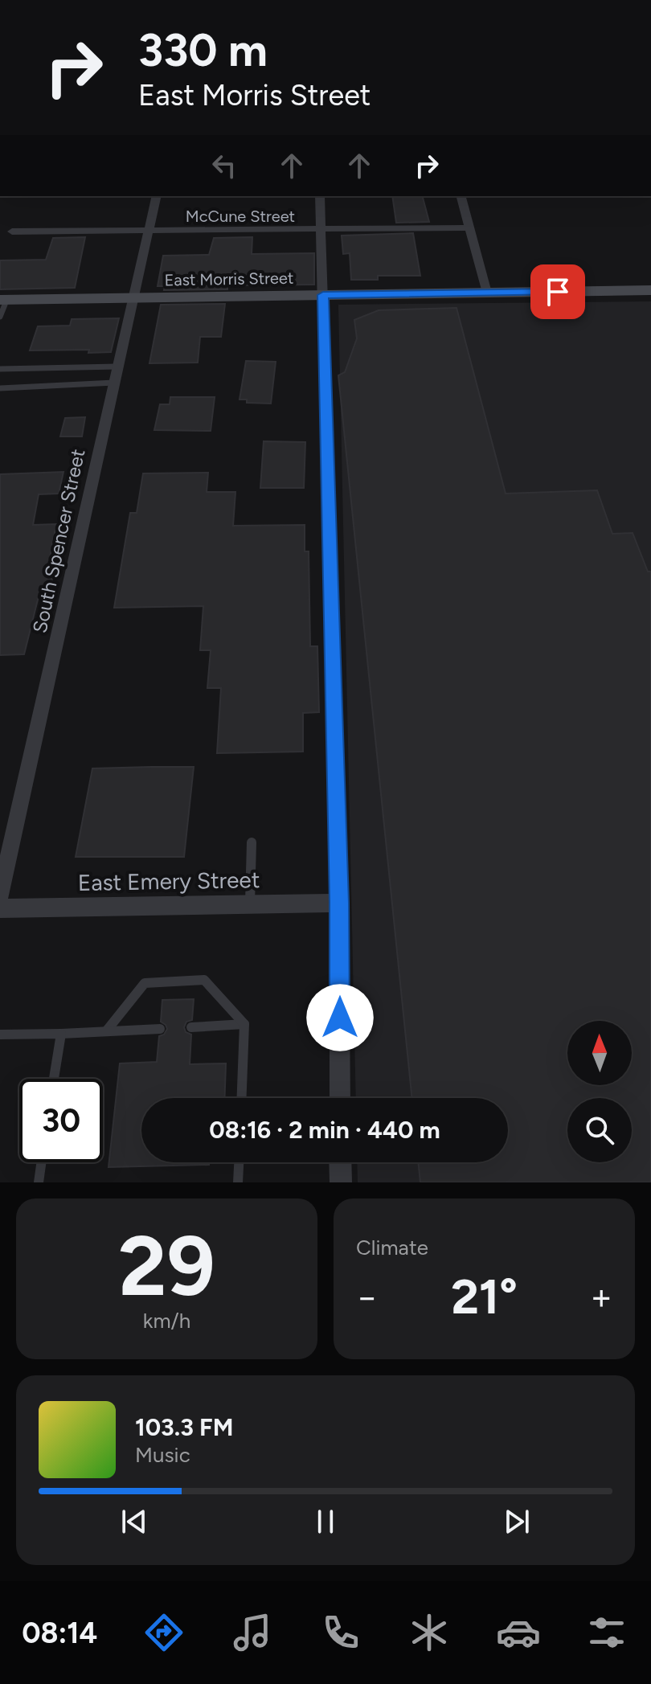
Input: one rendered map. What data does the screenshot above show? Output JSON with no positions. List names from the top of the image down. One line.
{"streets":{"main road":["East Morris Street"],"street":["McCune Street","South Spencer Street","East Emery Street"]},"crossings":[["McCune Street","South Spencer Street"],["East Morris Street","South Spencer Street"]],"north":"top","page":{"turn":["330 m","East Morris Street"],"limit":"30","trip":"08:16 · 2 min · 440 m","tile":[["29","km/h"],"Climate"],"heat":["−","21°","+"],"song":["103.3 FM","Music"],"tabs":"08:14"}}
